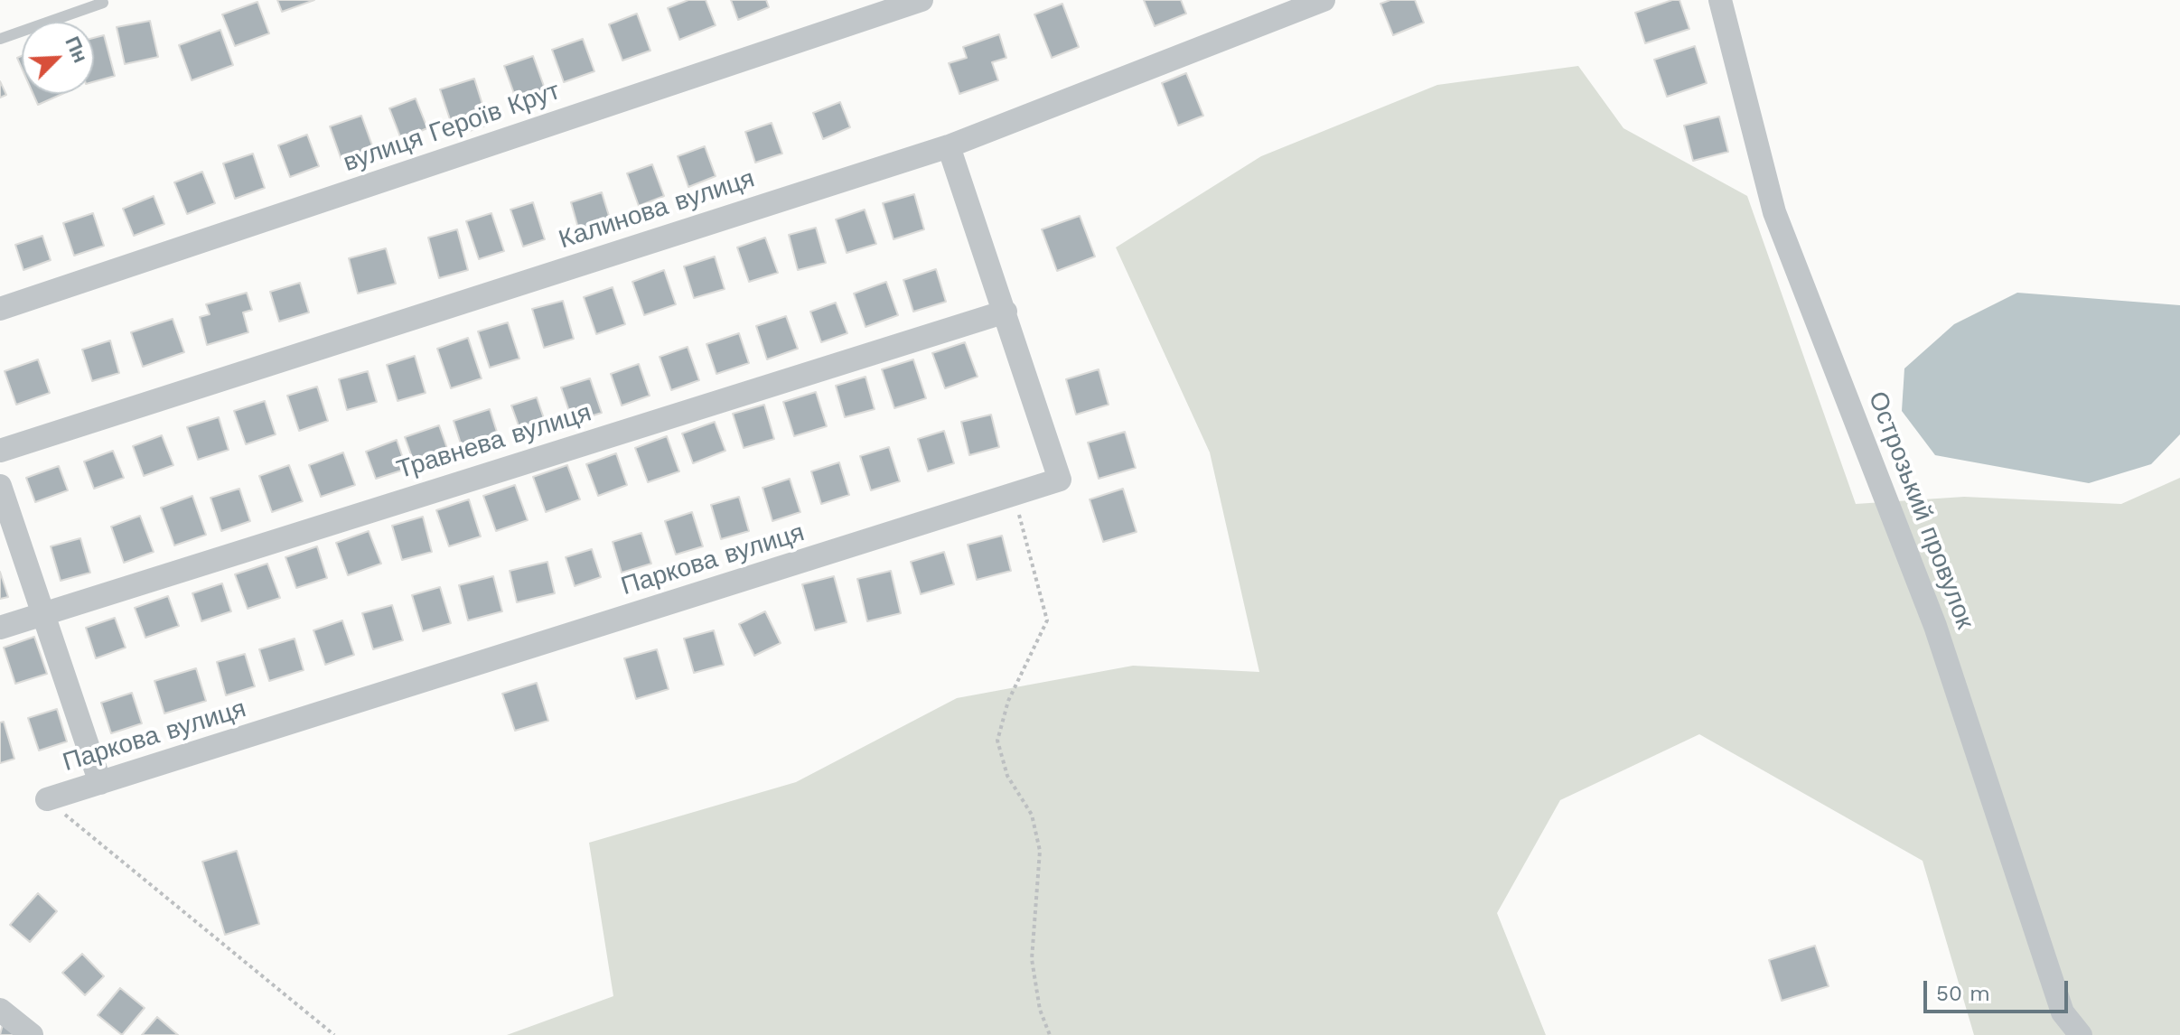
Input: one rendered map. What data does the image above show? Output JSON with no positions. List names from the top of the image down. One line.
{"streets":{"street":["вулиця Героїв Крут","Калинова вулиця","Травнева вулиця","Острозький провулок","Паркова вулиця"]},"crossings":[["Калинова вулиця","Паркова вулиця"],["Травнева вулиця","Паркова вулиця"]],"scale_bar":"50 m","north":"top right"}
